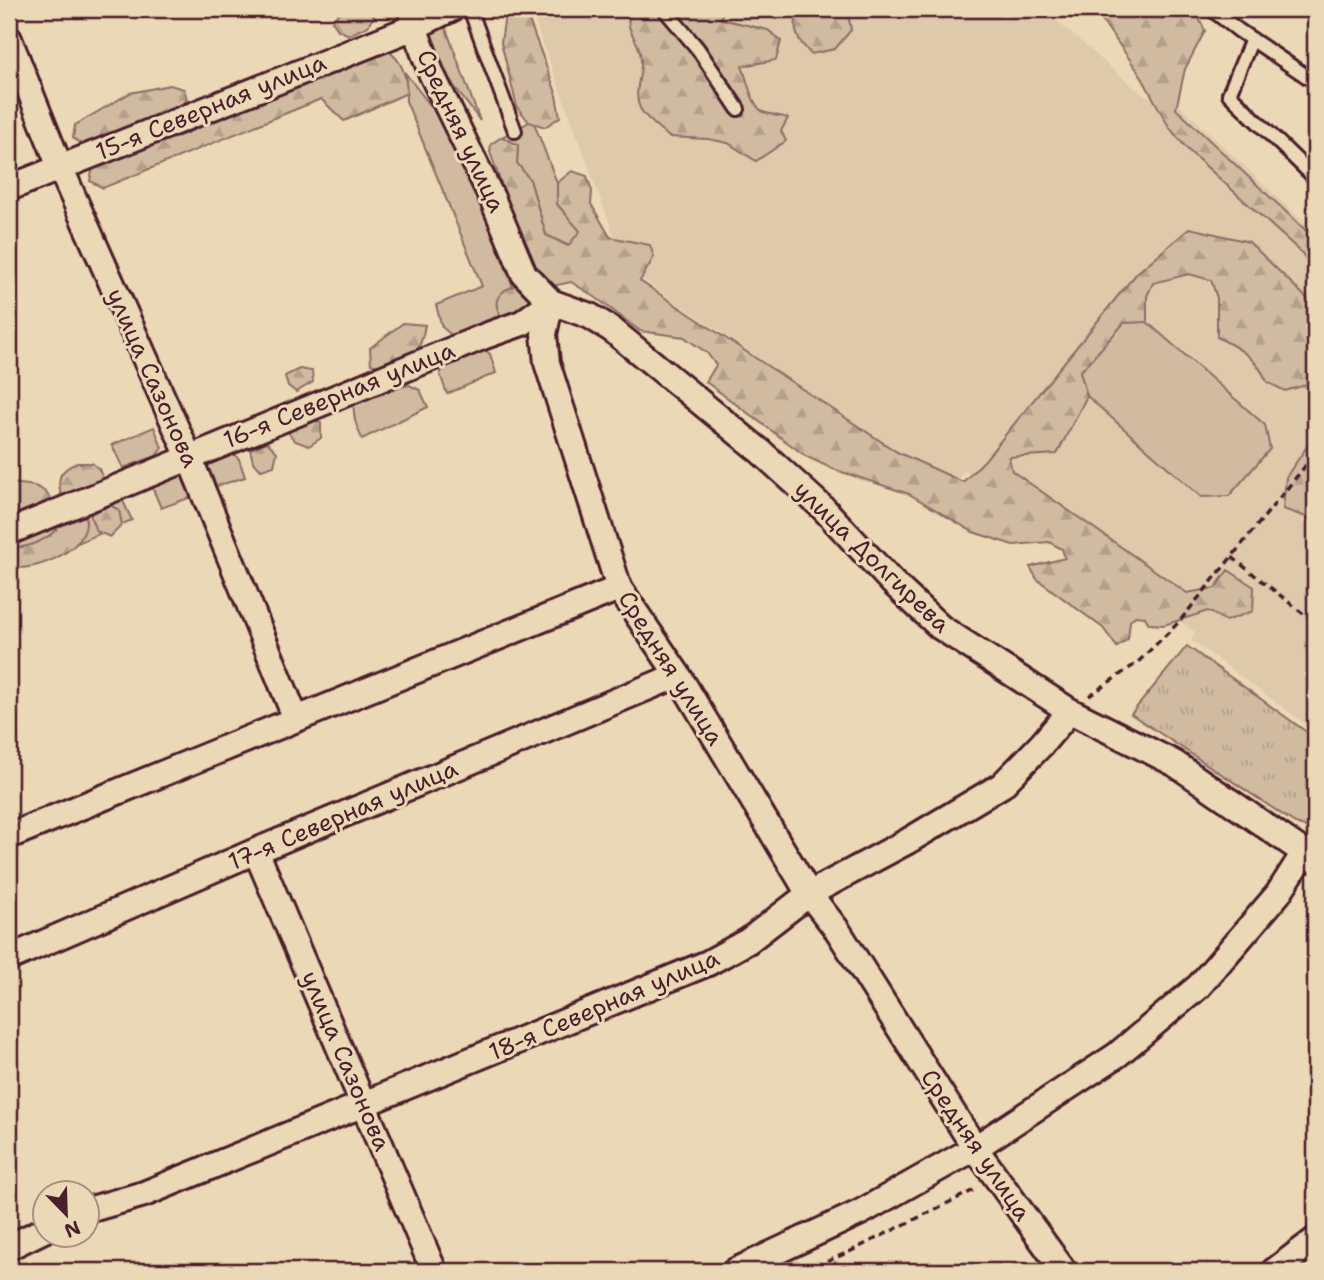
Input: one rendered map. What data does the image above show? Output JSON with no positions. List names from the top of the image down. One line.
{"streets":{"street":["15-я Северная улица","Средняя улица","улица Сазонова","16-я Северная улица","улица Долгирева","17-я Северная улица","18-я Северная улица"]},"crossings":[["15-я Северная улица","Средняя улица"],["15-я Северная улица","улица Сазонова"],["Средняя улица","16-я Северная улица"],["Средняя улица","улица Долгирева"],["Средняя улица","17-я Северная улица"],["Средняя улица","18-я Северная улица"],["улица Сазонова","16-я Северная улица"],["улица Сазонова","17-я Северная улица"],["улица Сазонова","18-я Северная улица"],["16-я Северная улица","улица Долгирева"],["улица Долгирева","18-я Северная улица"]],"north":"bottom right"}
